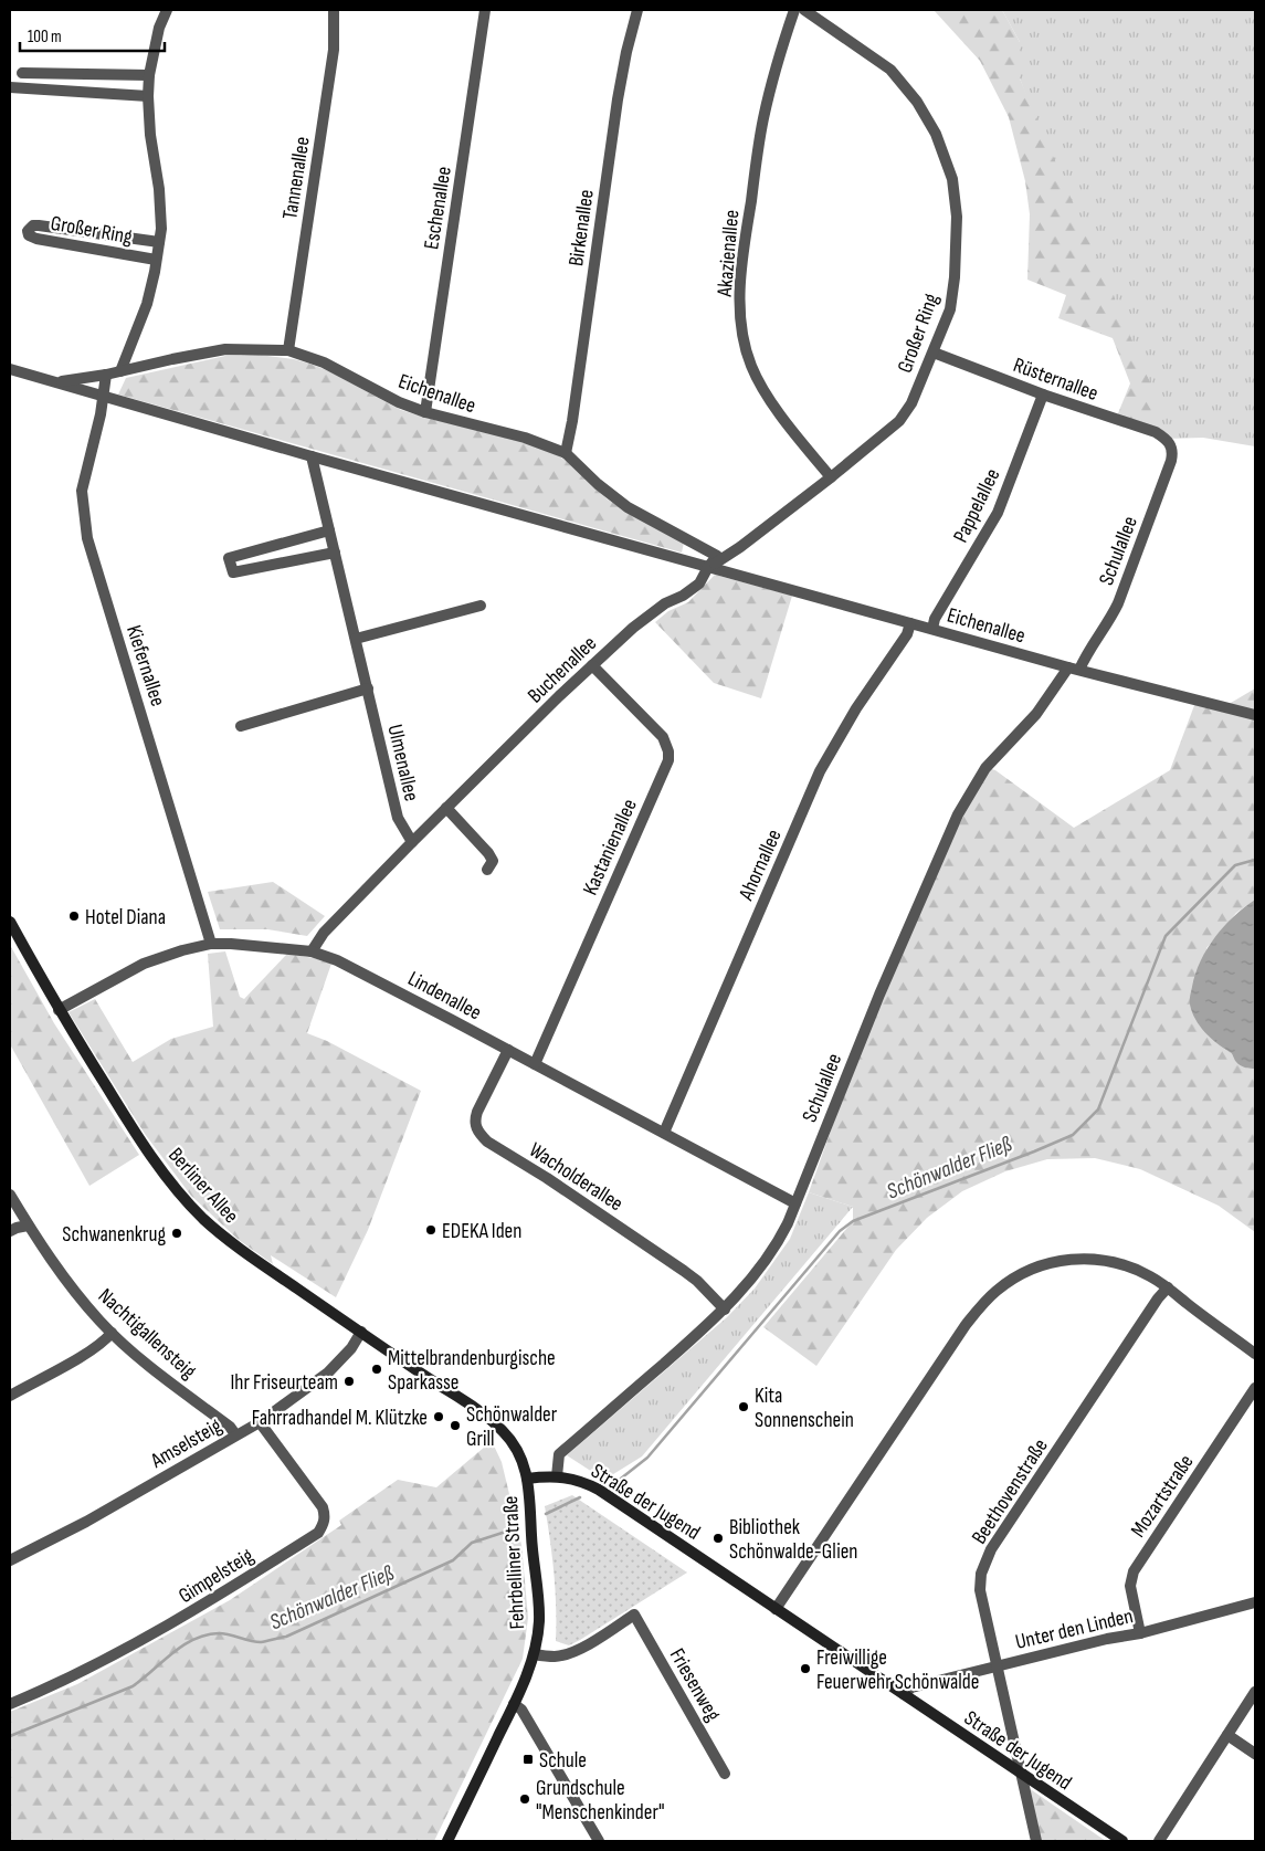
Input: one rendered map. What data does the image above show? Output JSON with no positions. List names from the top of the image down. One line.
{"streets":{"main road":["Berliner Allee","Straße der Jugend","Fehrbelliner Straße"],"street":["Tannenallee","Eschenallee","Birkenallee","Großer Ring","Akazienallee","Rüsternallee","Eichenallee","Pappelallee","Schulallee","Kiefernallee","Buchenallee","Ulmenallee","Kastanienallee","Ahornallee","Lindenallee","Wacholderallee","Nachtigallensteig","Amselsteig","Beethovenstraße","Mozartstraße","Gimpelsteig","Unter den Linden","Friesenweg"]},"crossings":[["Tannenallee","Eichenallee"],["Eschenallee","Eichenallee"],["Birkenallee","Eichenallee"],["Großer Ring","Akazienallee"],["Großer Ring","Rüsternallee"],["Großer Ring","Eichenallee"],["Großer Ring","Buchenallee"],["Rüsternallee","Pappelallee"],["Rüsternallee","Schulallee"],["Eichenallee","Pappelallee"],["Eichenallee","Schulallee"],["Eichenallee","Kiefernallee"],["Eichenallee","Buchenallee"],["Eichenallee","Ulmenallee"],["Eichenallee","Ahornallee"],["Schulallee","Lindenallee"],["Schulallee","Wacholderallee"],["Schulallee","Straße der Jugend"],["Kiefernallee","Lindenallee"],["Buchenallee","Ulmenallee"],["Buchenallee","Kastanienallee"],["Buchenallee","Lindenallee"],["Kastanienallee","Lindenallee"],["Ahornallee","Lindenallee"],["Lindenallee","Wacholderallee"],["Lindenallee","Berliner Allee"],["Berliner Allee","Amselsteig"],["Berliner Allee","Fehrbelliner Straße"],["Nachtigallensteig","Amselsteig"],["Amselsteig","Gimpelsteig"],["Beethovenstraße","Straße der Jugend"],["Beethovenstraße","Unter den Linden"],["Mozartstraße","Unter den Linden"],["Straße der Jugend","Fehrbelliner Straße"],["Straße der Jugend","Unter den Linden"],["Fehrbelliner Straße","Friesenweg"]],"water":["Schönwalder Fließ"],"places":{"other":["Hotel Diana","EDEKA Iden","Schwanenkrug","Mittelbrandenburgische Sparkasse","Ihr Friseurteam","Kita Sonnenschein","Fahrradhandel M. Klützke","Schönwalder Grill","Bibliothek Schönwalde-Glien","Freiwillige Feuerwehr Schönwalde","Grundschule \"Menschenkinder\""],"transit":["Schule"]},"scale_bar":"100 m"}
